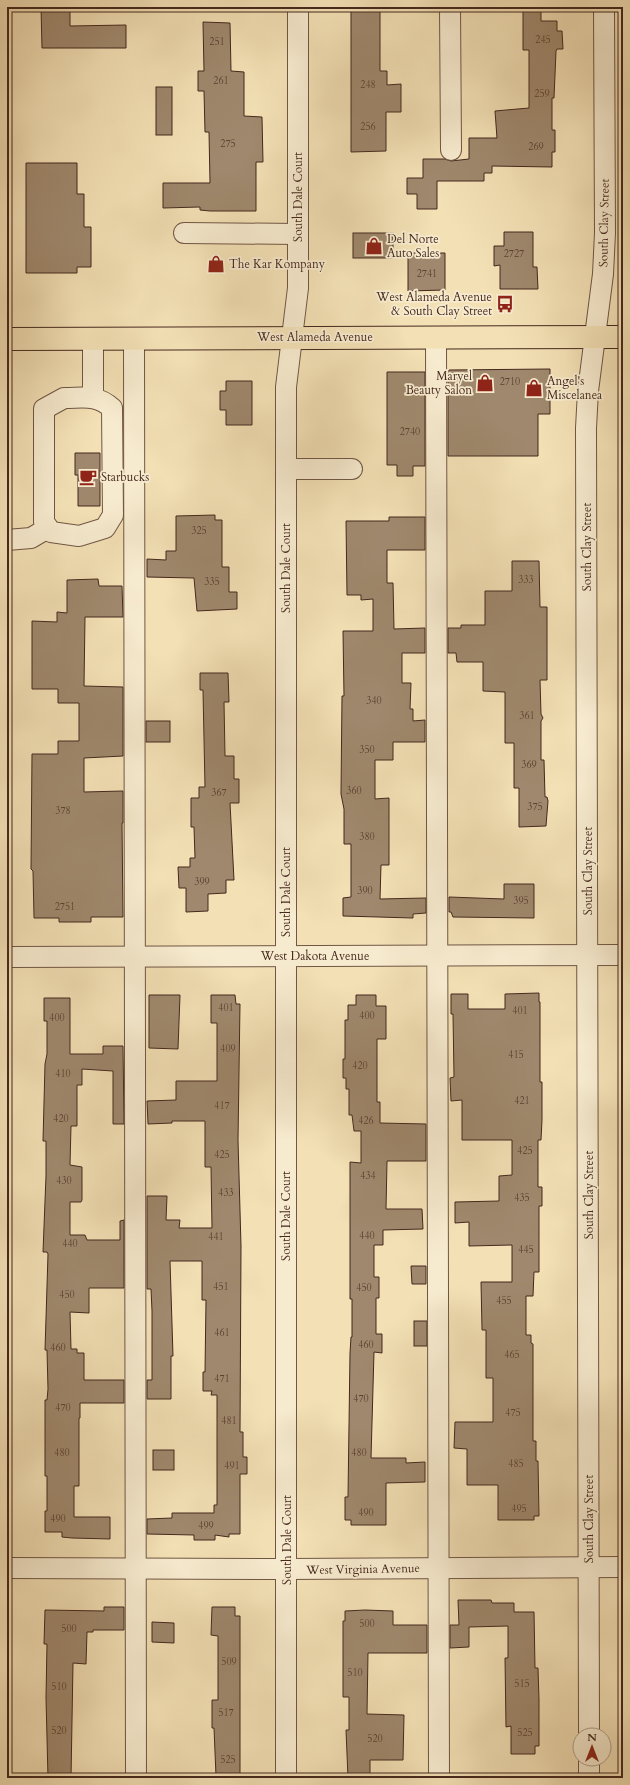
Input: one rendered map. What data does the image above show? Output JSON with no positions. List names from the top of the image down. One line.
{"streets":{"main road":["West Alameda Avenue"],"street":["South Dale Court","South Clay Street","West Dakota Avenue","West Virginia Avenue"]},"crossings":[["South Dale Court","West Alameda Avenue"],["South Dale Court","West Dakota Avenue"],["South Dale Court","West Virginia Avenue"],["South Clay Street","West Alameda Avenue"],["South Clay Street","West Dakota Avenue"],["South Clay Street","West Virginia Avenue"]],"places":{"shop":["Del Norte Auto Sales","The Kar Kompany","Maryel Beauty Salon","Angel's Miscelanea"],"bus stop":["West Alameda Avenue & South Clay Street"],"cafe":["Starbucks"]},"house_numbers":["245","251","261","248","259","256","275","269","2727","2741","2710","2740","325","333","335","340","361","350","369","360","367","375","378","380","399","390","395","2751","401","401","400","400","409","415","420","410","421","417","420","426","425","425","434","430","433","435","440","441","440","445","451","450","450","455","461","460","460","465","471","470","470","475","481","480","480","485","491","495","490","490","499","500","500","509","510","515","510","517","520","525","520","525"],"north":"top"}
